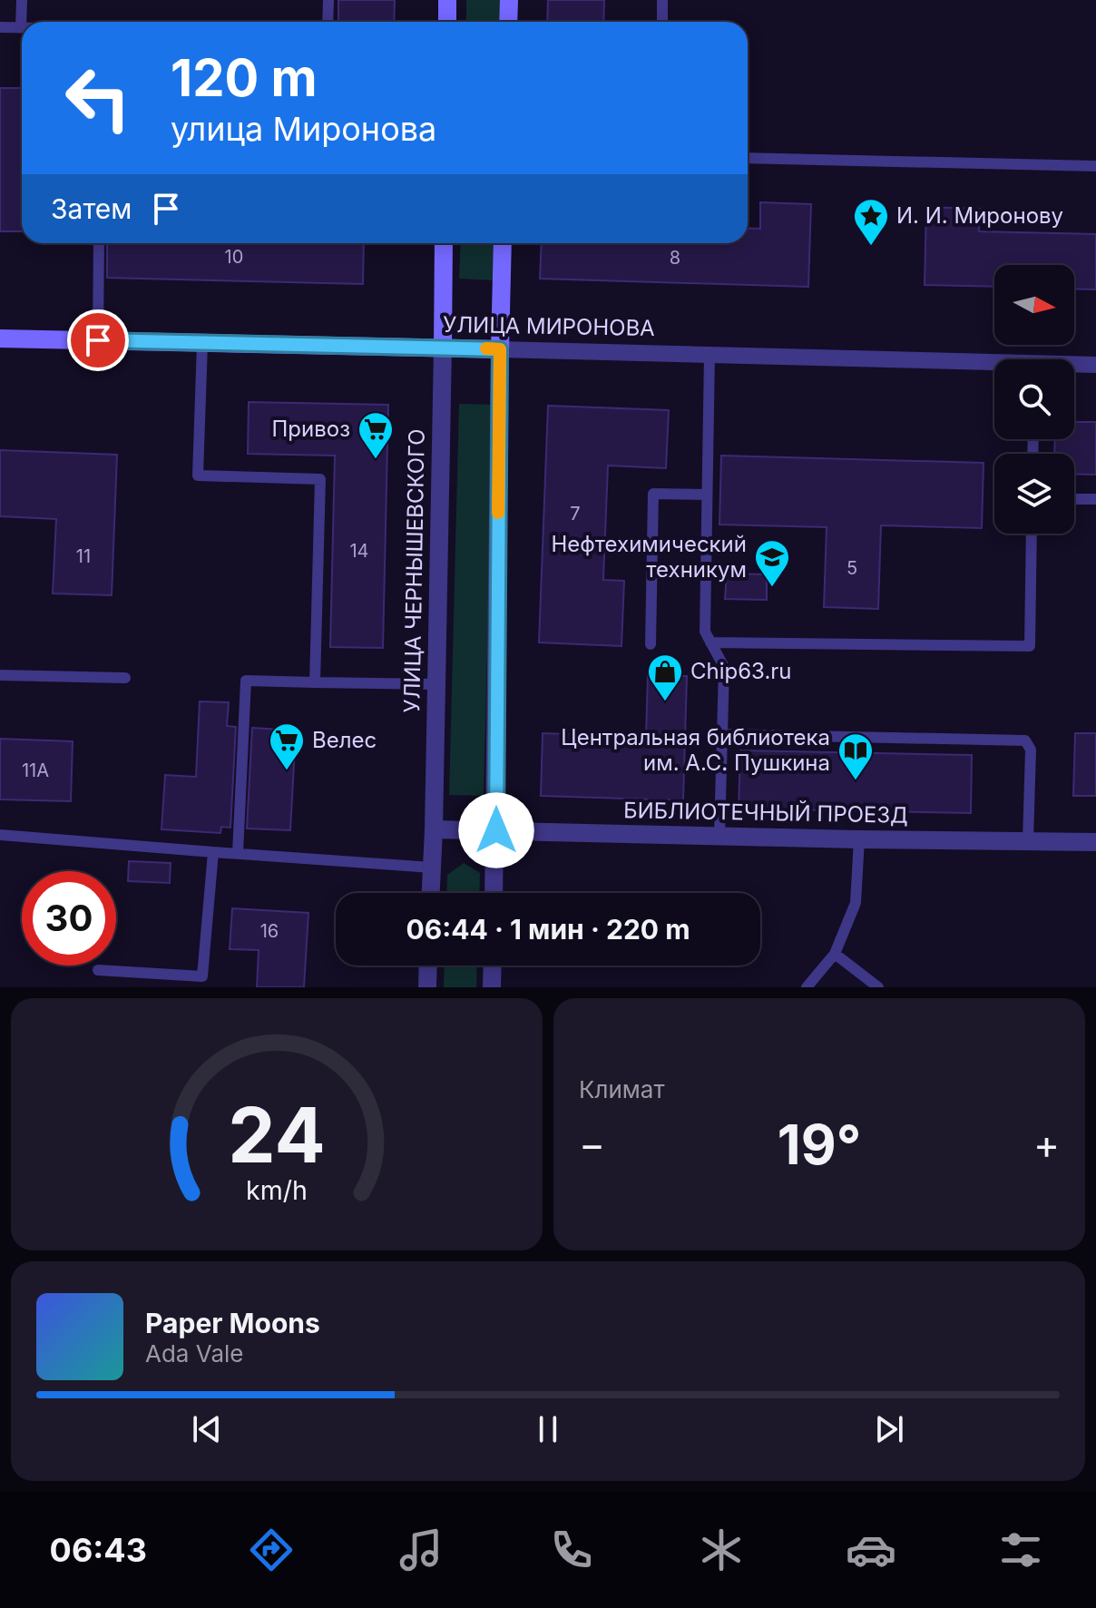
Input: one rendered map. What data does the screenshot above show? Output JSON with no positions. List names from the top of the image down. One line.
{"streets":{"main road":["УЛИЦА МИРОНОВА","УЛИЦА ЧЕРНЫШЕВСКОГО"],"street":["БИБЛИОТЕЧНЫЙ ПРОЕЗД"]},"crossings":[["УЛИЦА МИРОНОВА","УЛИЦА ЧЕРНЫШЕВСКОГО"],["УЛИЦА ЧЕРНЫШЕВСКОГО","БИБЛИОТЕЧНЫЙ ПРОЕЗД"]],"places":{"place":["И. И. Миронову"],"supermarket":["Привоз","Велес"],"school or university":["Нефтехимический техникум"],"shop":["Chip63.ru"],"library":["Центральная библиотека им. А.С. Пушкина"]},"house_numbers":["10","8","7","14","11","5","11А","16"],"north":"right","page":{"turn":["120 m","улица Миронова"],"then":"Затем","limit":"30","trip":"06:44 · 1 мин · 220 m","tile":"Климат","heat":["−","19°","+"],"song":["Paper Moons","Ada Vale"],"tabs":"06:43","gauge":["24","km/h"]}}
